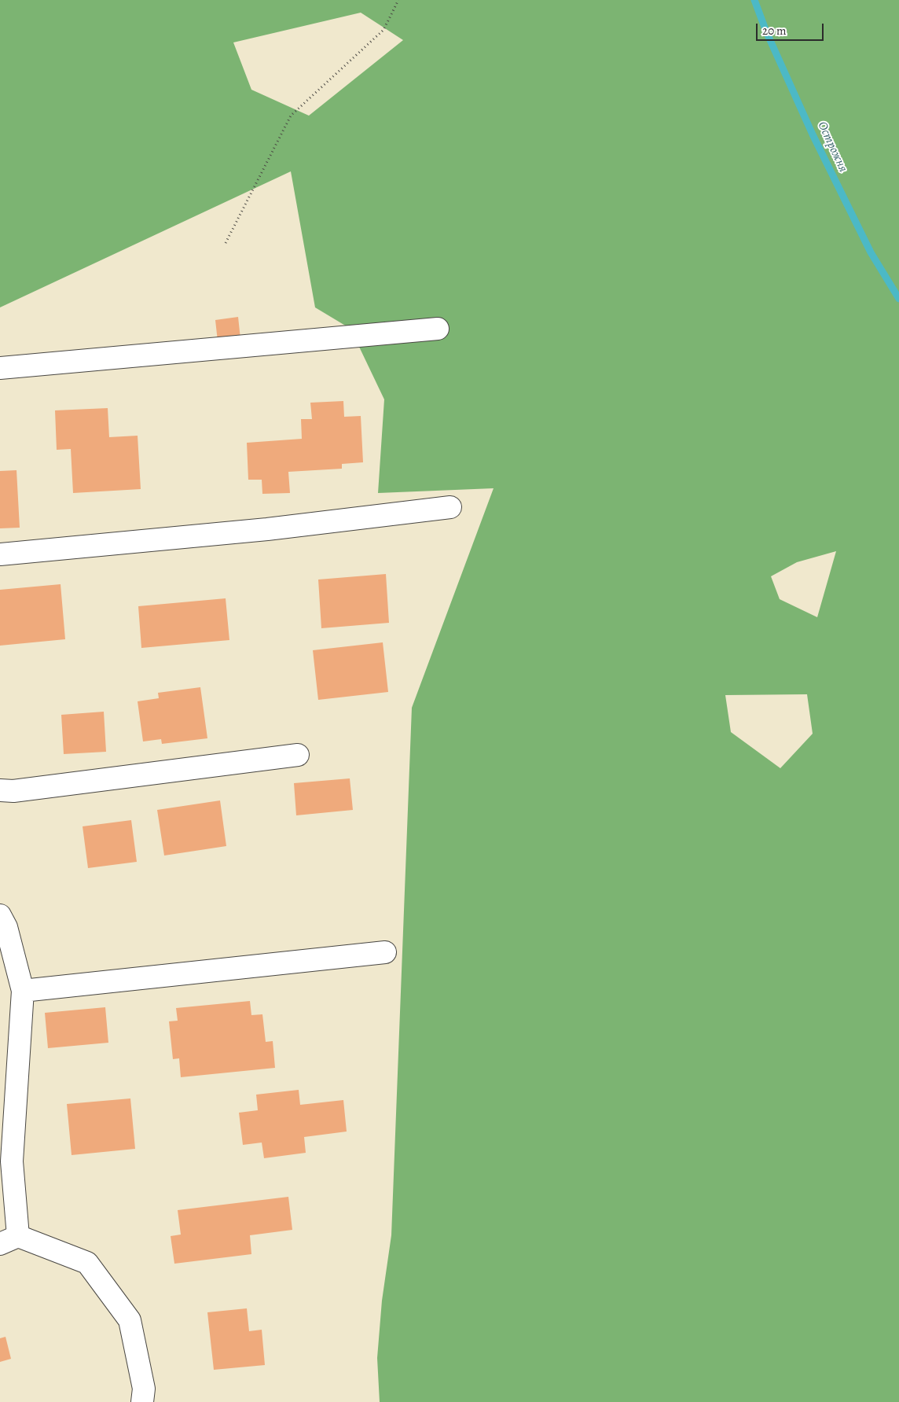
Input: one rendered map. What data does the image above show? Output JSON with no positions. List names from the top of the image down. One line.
{"water":["Острожня"],"scale_bar":"20 m"}
